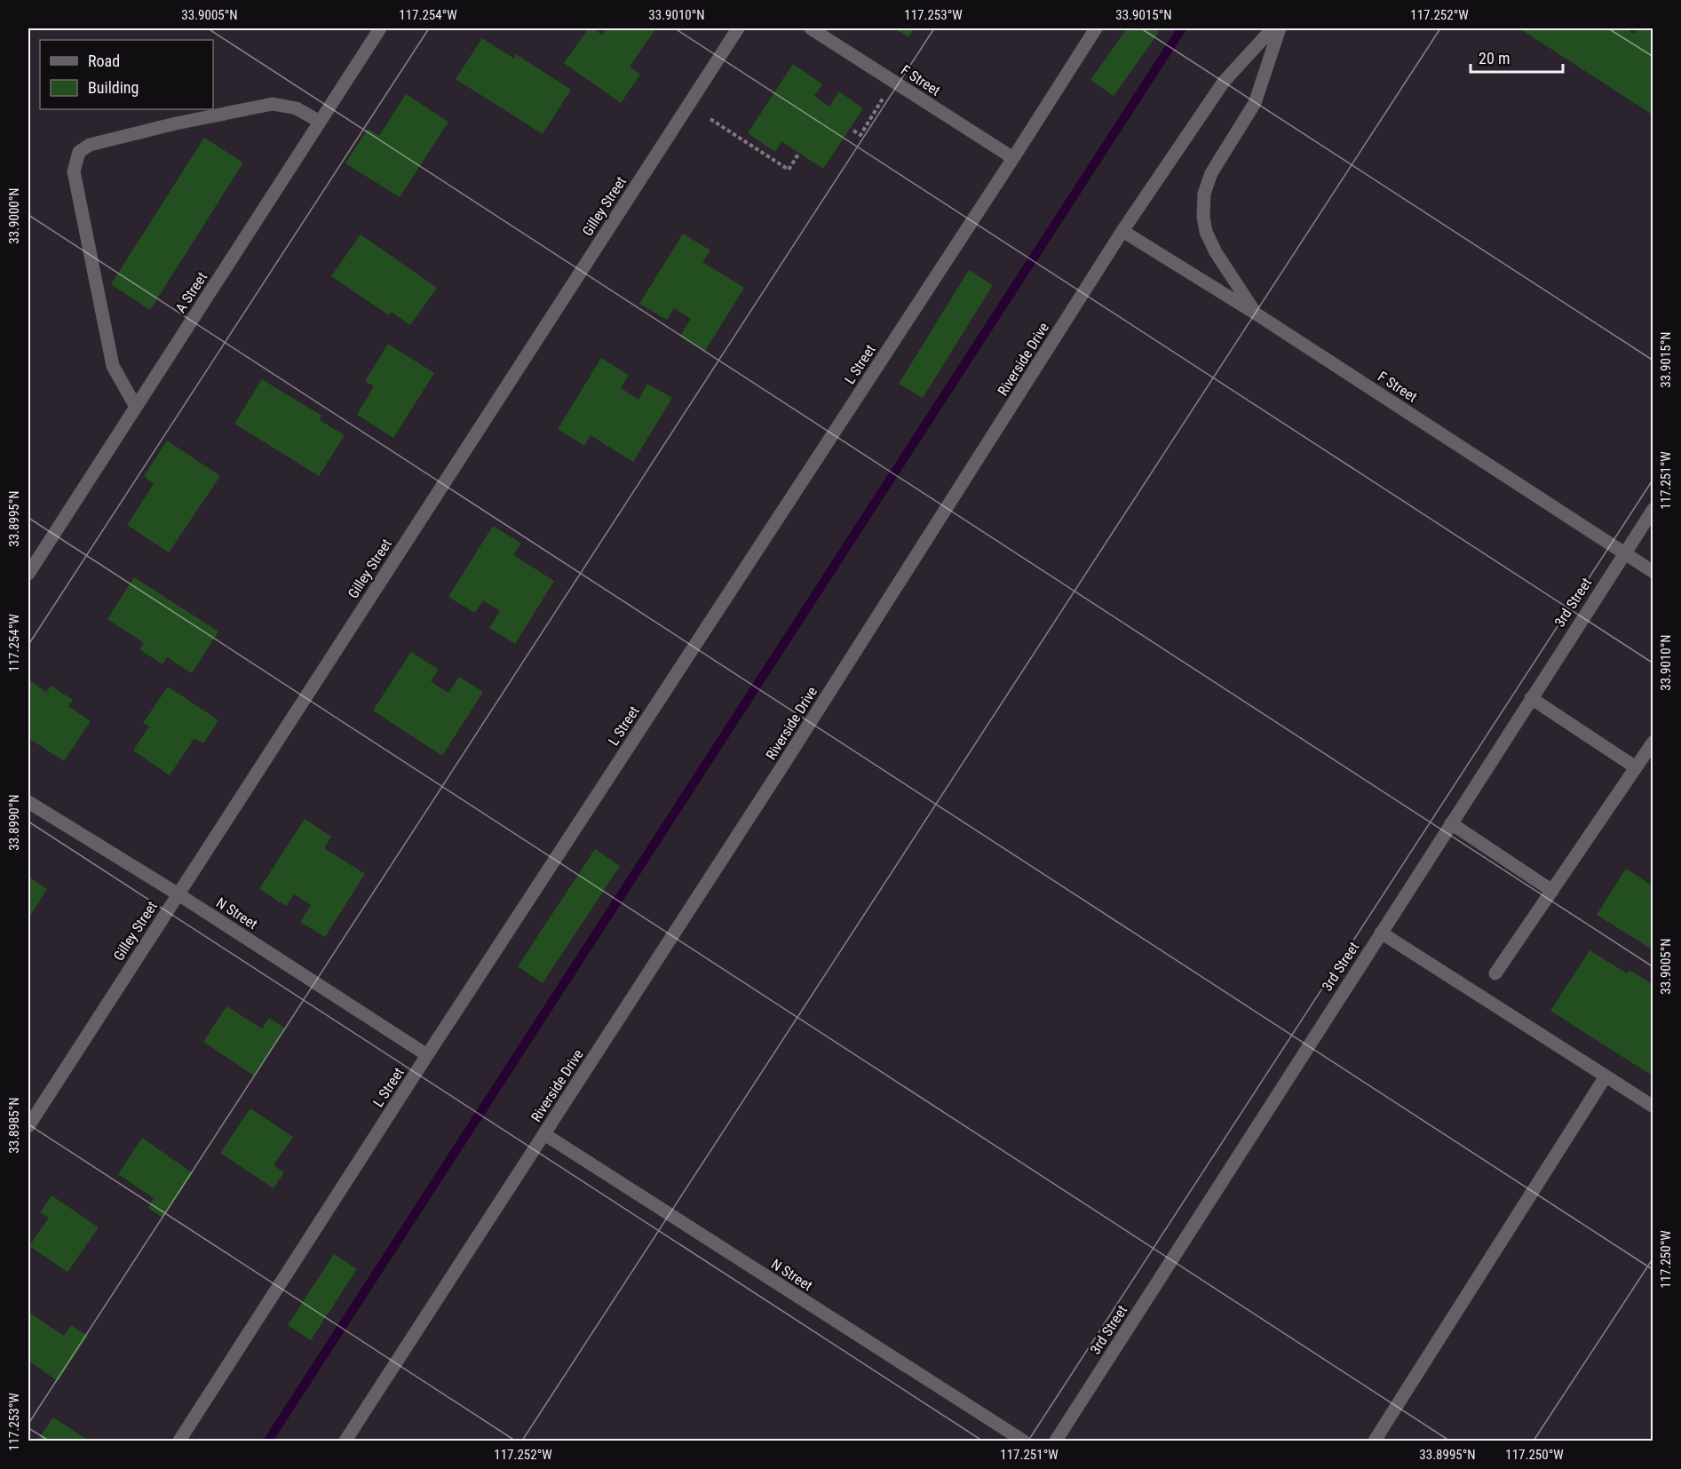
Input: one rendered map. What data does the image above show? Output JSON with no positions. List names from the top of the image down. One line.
{"streets":{"street":["F Street","Gilley Street","A Street","Riverside Drive","L Street","3rd Street","N Street"]},"crossings":[["F Street","Riverside Drive"],["F Street","L Street"],["F Street","3rd Street"],["Gilley Street","N Street"],["Riverside Drive","N Street"],["L Street","N Street"]],"legend":["Road","Building"],"scale_bar":"20 m","coordinates":["33.9005°N","117.254°W","33.9010°N","117.253°W","33.9015°N","117.252°W","33.9000°N","117.251°W","33.8995°N","33.8990°N","33.8985°N","117.250°W"]}
